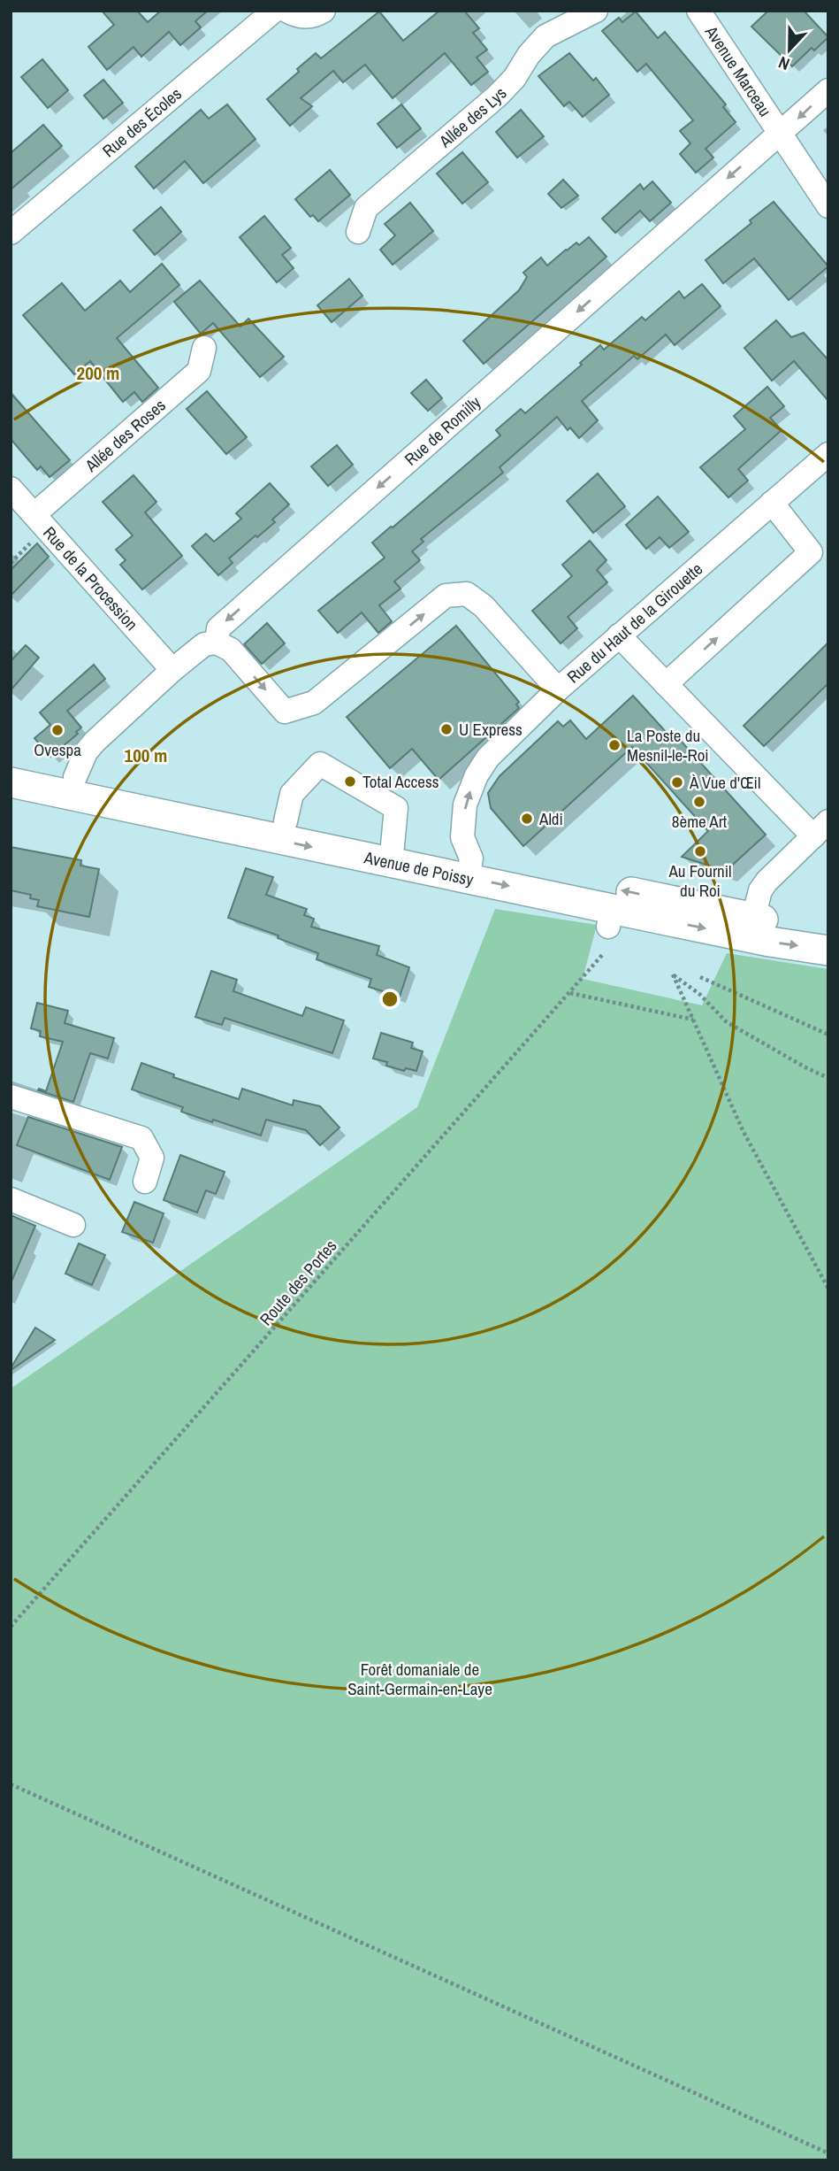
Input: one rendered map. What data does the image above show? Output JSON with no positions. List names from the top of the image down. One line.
{"streets":{"main road":["Avenue de Poissy"],"street":["Avenue Marceau","Allée des Lys","Rue des Écoles","Rue de Romilly","Allée des Roses","Rue de la Procession","Rue du Haut de la Girouette"],"path":["Route des Portes"]},"crossings":[["Avenue Marceau","Rue de Romilly"],["Rue de Romilly","Rue du Haut de la Girouette"],["Allée des Roses","Rue de la Procession"]],"one_way":["Rue de Romilly"],"parks":["Forêt domaniale de Saint-Germain-en-Laye"],"places":["U Express","Ovespa","La Poste du Mesnil-le-Roi","Total Access","À Vue d'Œil","8ème Art","Aldi","Au Fournil du Roi"],"north":"bottom","rings":["200 m","100 m"]}
